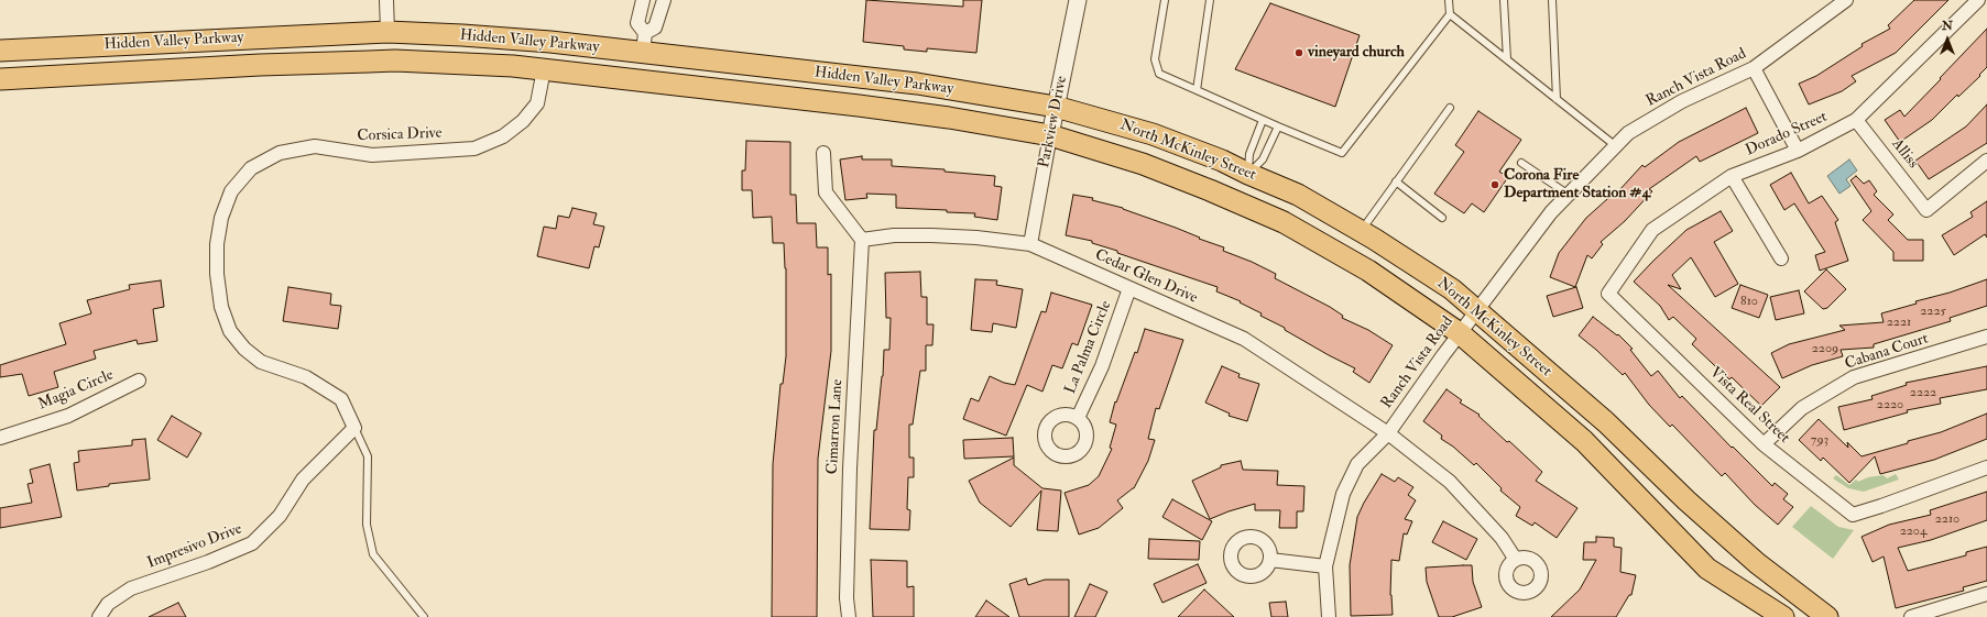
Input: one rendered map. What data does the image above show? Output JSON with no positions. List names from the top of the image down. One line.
{"streets":{"main road":["Hidden Valley Parkway","North McKinley Street"],"street":["Ranch Vista Road","Parkview Drive","Dorado Street","Corsica Drive","Alliss","Cedar Glen Drive","La Palma Circle","Cabana Court","Magia Circle","Vista Real Street","Cimarron Lane","Impresivo Drive"]},"crossings":[["Hidden Valley Parkway","Parkview Drive"],["Hidden Valley Parkway","Corsica Drive"],["Hidden Valley Parkway","North McKinley Street"],["Ranch Vista Road","North McKinley Street"],["Ranch Vista Road","Cedar Glen Drive"],["Parkview Drive","North McKinley Street"],["Parkview Drive","Cedar Glen Drive"],["Dorado Street","Alliss"],["Dorado Street","Vista Real Street"],["Corsica Drive","Impresivo Drive"],["Cedar Glen Drive","La Palma Circle"],["Cedar Glen Drive","Cimarron Lane"],["Cabana Court","Vista Real Street"]],"places":["vineyard church","Corona Fire Department Station #4"],"house_numbers":["810","2225","2221","2209","2222","2220","793","2210","2204"],"north":"top"}
